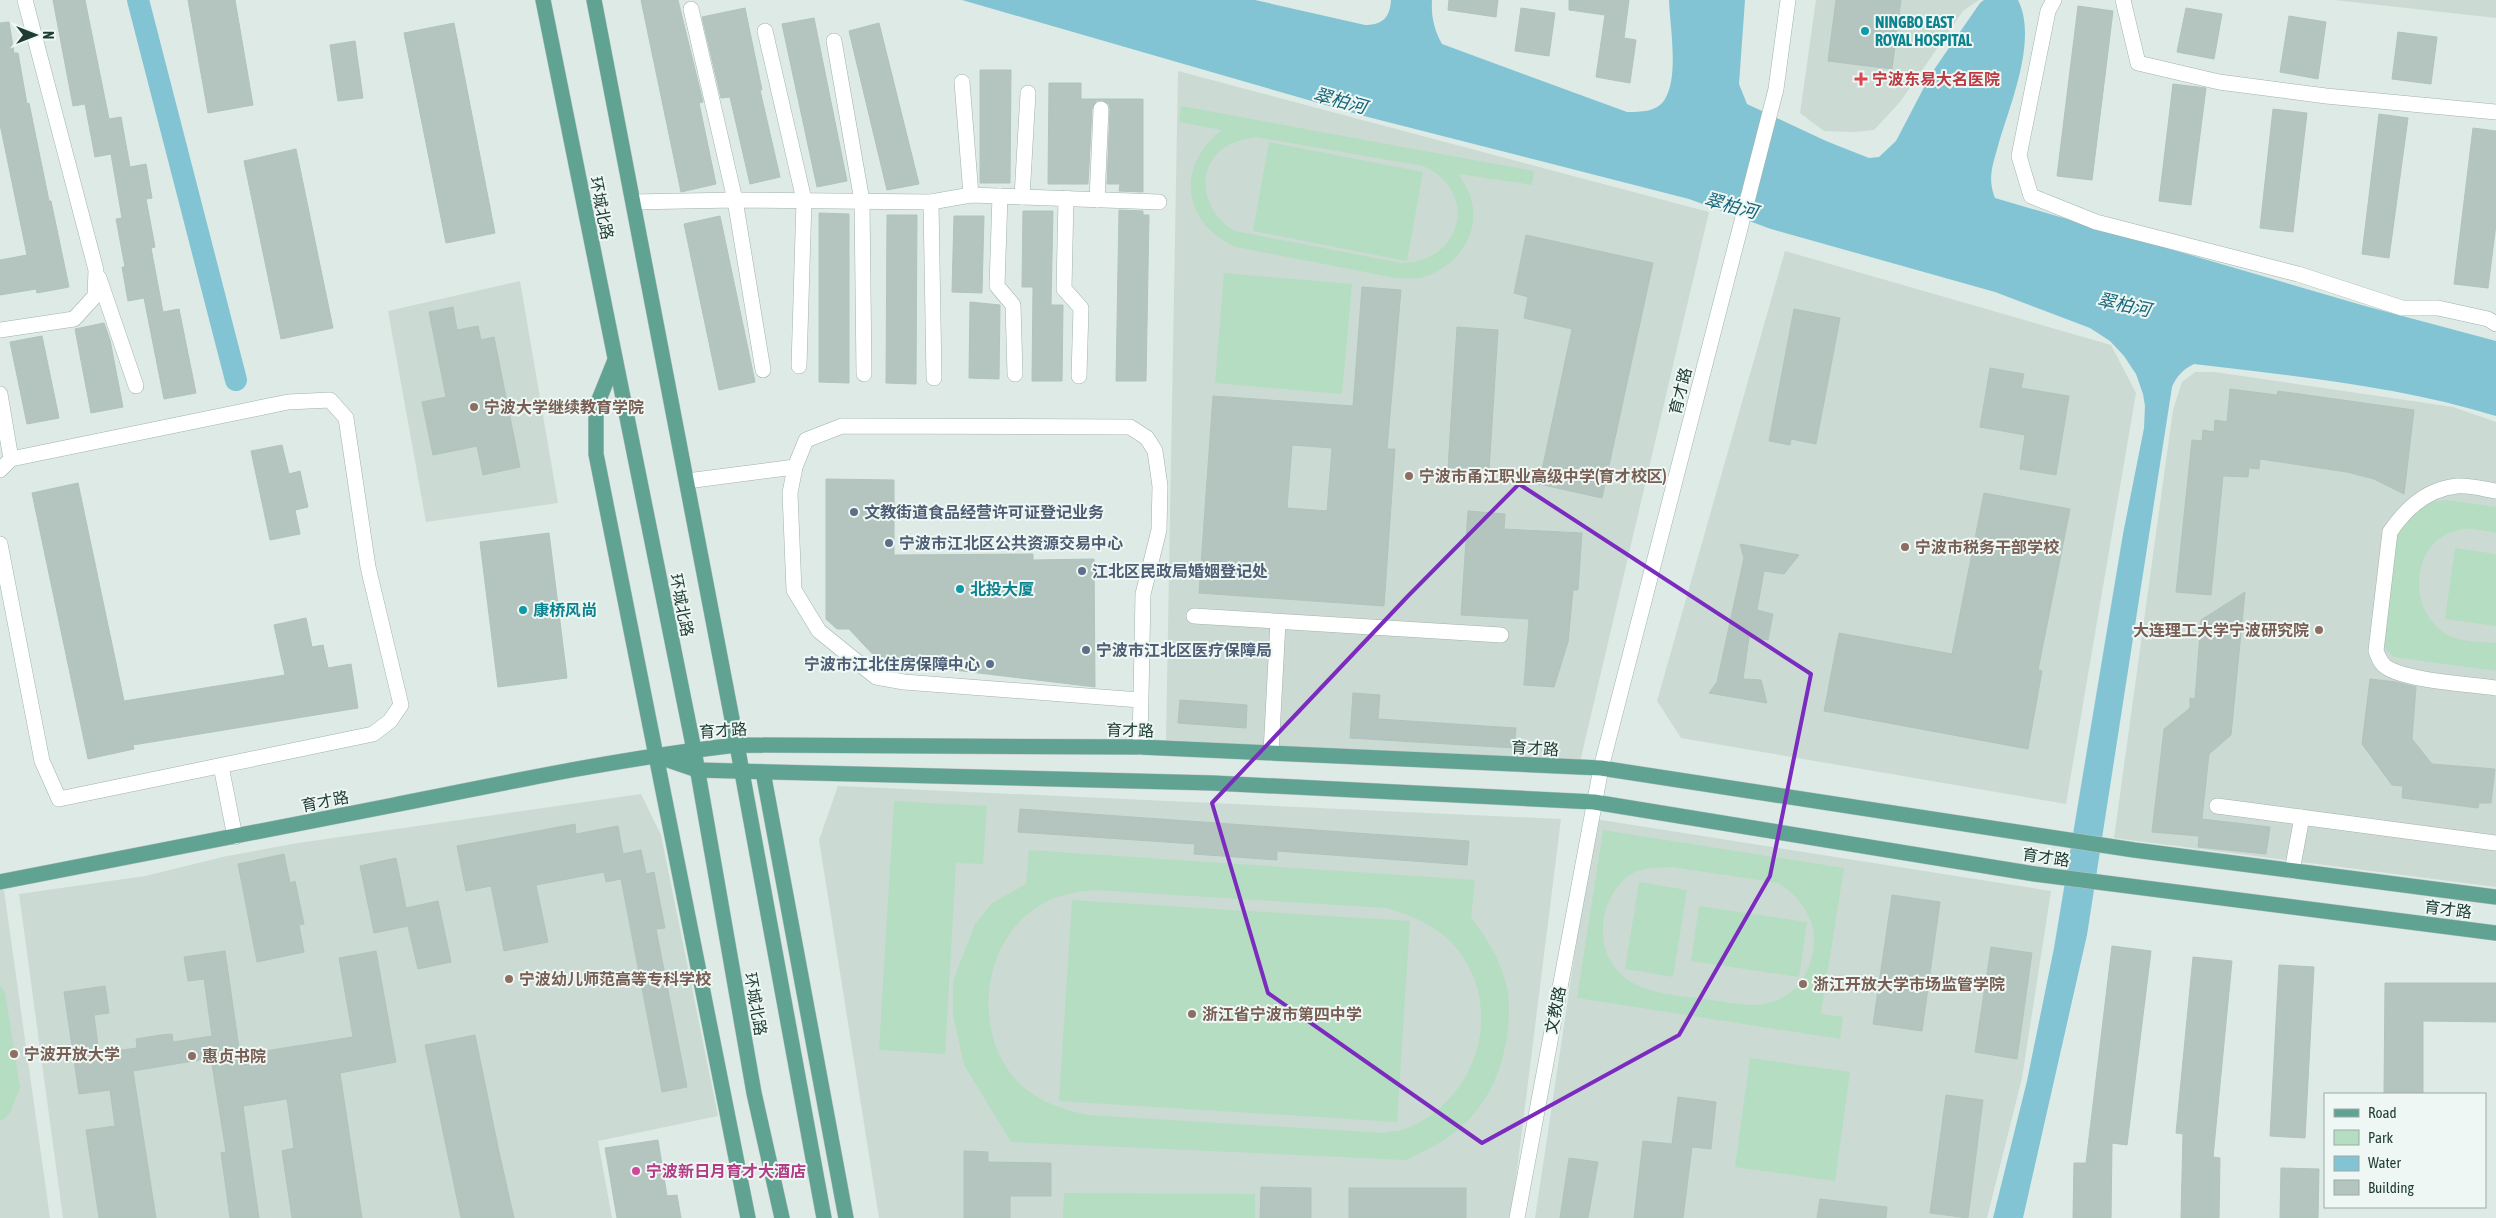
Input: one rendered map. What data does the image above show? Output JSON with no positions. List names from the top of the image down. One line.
{"streets":{"main road":["环城北路","育才路"],"street":["文教路"]},"crossings":[["环城北路","育才路"],["育才路","文教路"]],"water":["翠柏河"],"places":{"other":["NINGBO EAST ROYAL HOSPITAL","宁波大学继续教育学院","宁波市甬江职业高级中学(育才校区)","文教街道食品经营许可证登记业务","宁波市江北区公共资源交易中心","宁波市税务干部学校","江北区民政局婚姻登记处","北投大厦","康桥风尚","大连理工大学宁波研究院","宁波市江北区医疗保障局","宁波市江北住房保障中心","宁波幼儿师范高等专科学校","浙江开放大学市场监管学院","浙江省宁波市第四中学","宁波开放大学","惠贞书院","宁波新日月育才大酒店"],"health":["宁波东易大名医院"]},"legend":["Road","Park","Water","Building"],"north":"right"}
